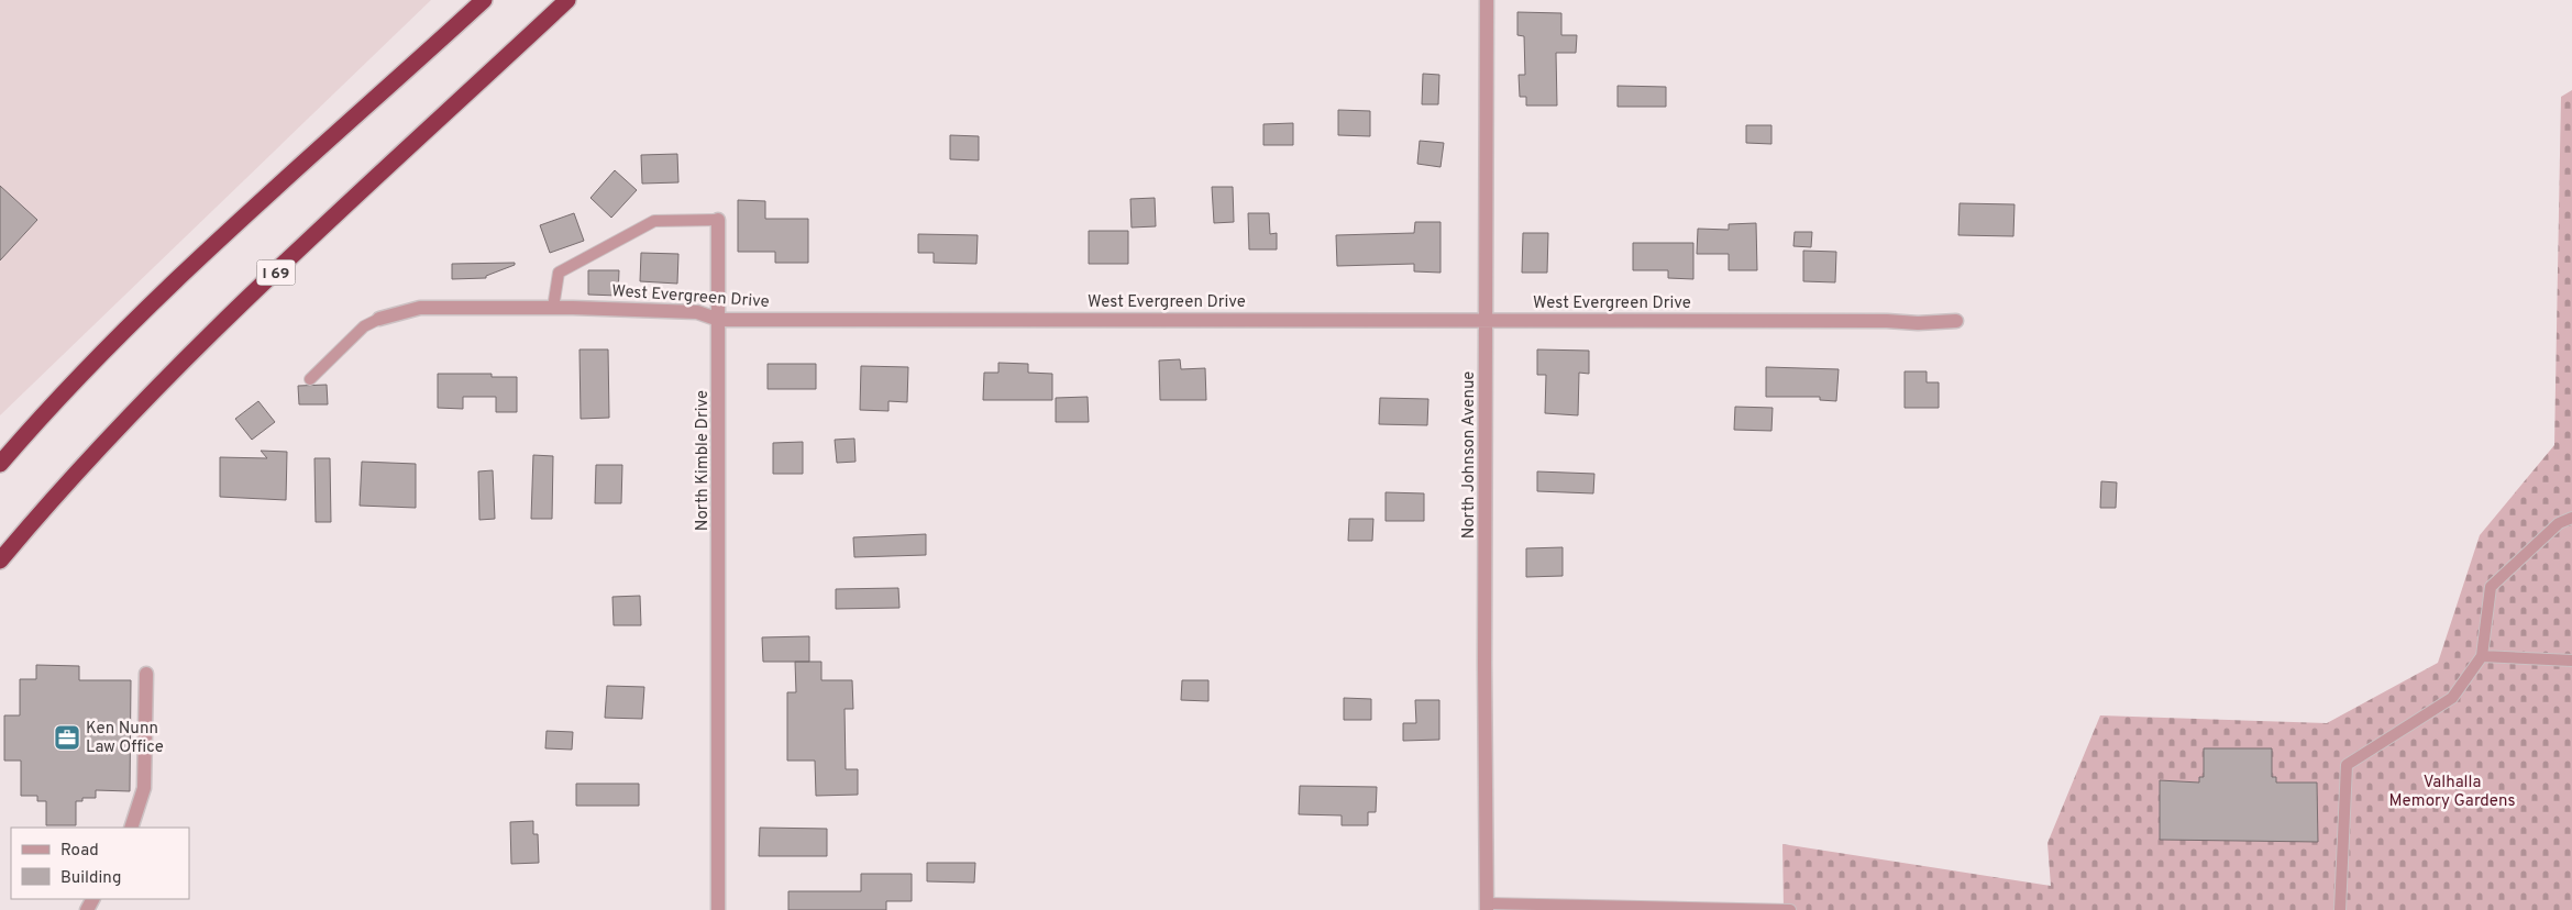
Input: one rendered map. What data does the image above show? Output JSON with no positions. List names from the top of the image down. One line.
{"streets":{"highway":["I 69"],"street":["West Evergreen Drive","North Johnson Avenue","North Kimble Drive"]},"crossings":[["West Evergreen Drive","North Johnson Avenue"],["West Evergreen Drive","North Kimble Drive"]],"parks":["Valhalla Memory Gardens"],"places":{"office":["Ken Nunn Law Office"]},"legend":["Road","Building"]}
